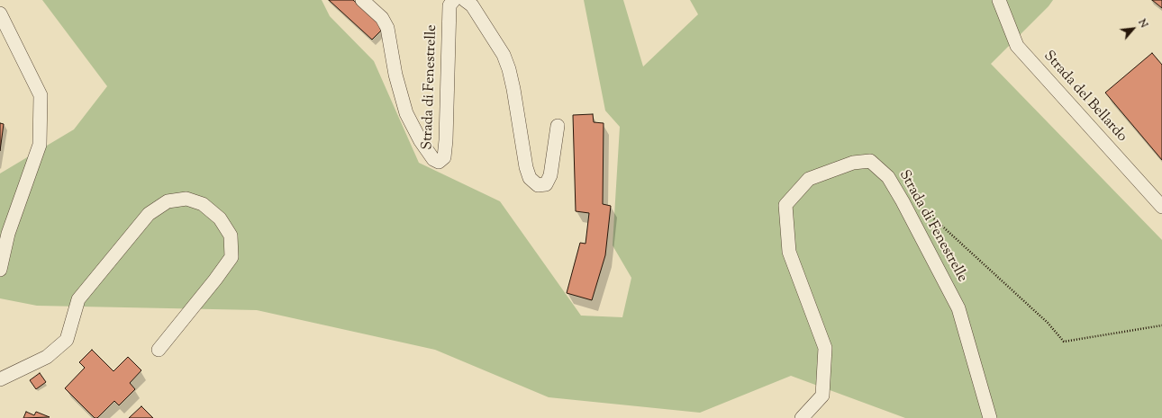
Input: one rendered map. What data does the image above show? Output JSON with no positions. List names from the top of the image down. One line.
{"streets":{"street":["Strada di Fenestrelle","Strada del Bellardo"]},"north":"top right"}
